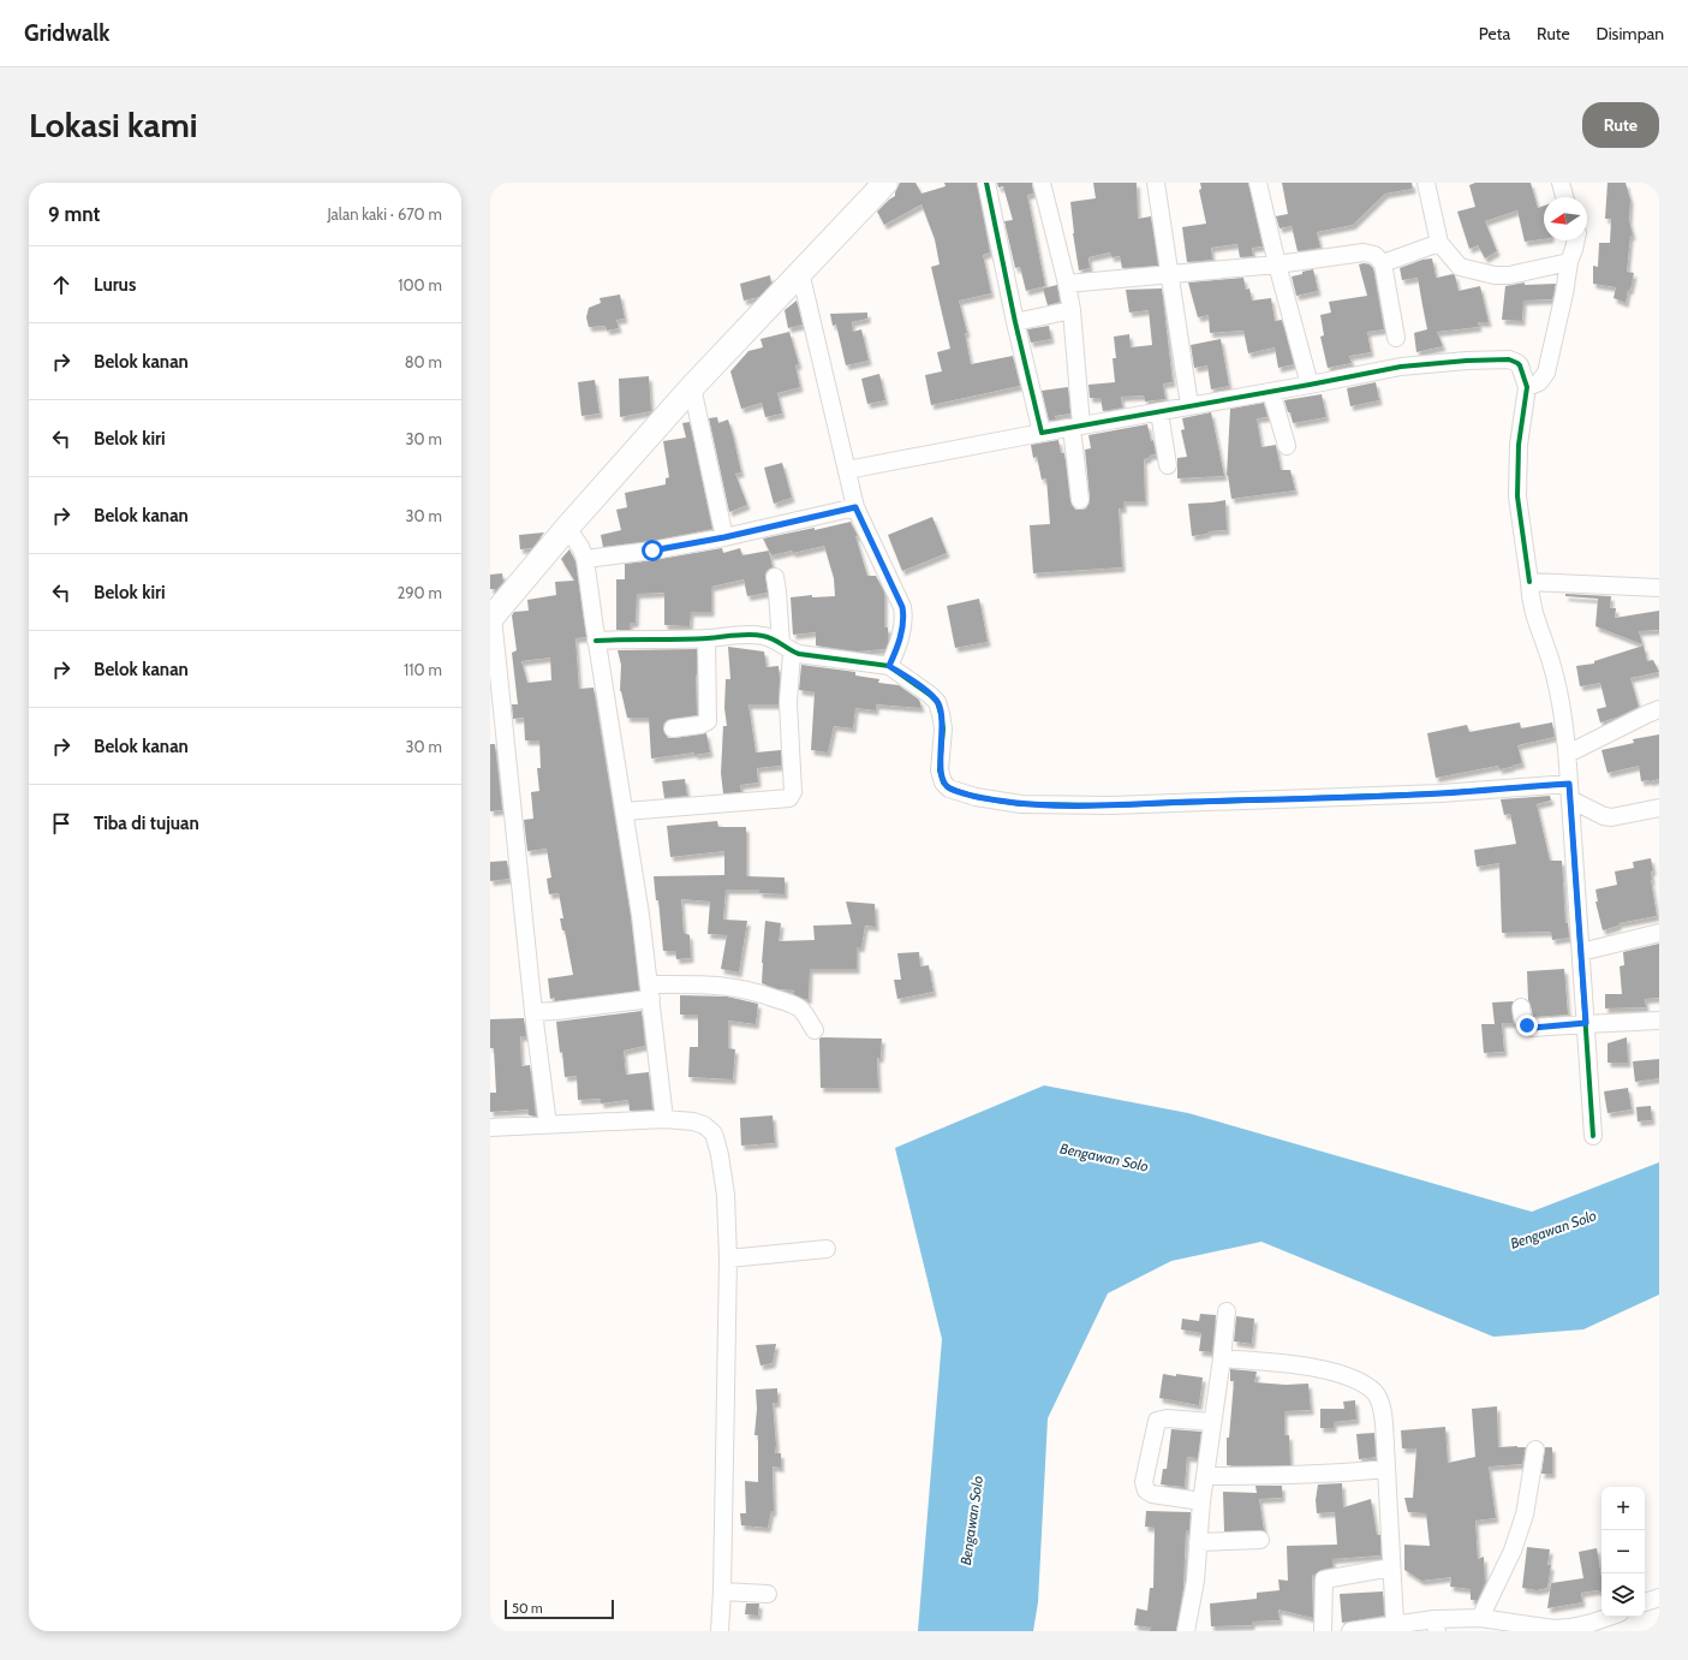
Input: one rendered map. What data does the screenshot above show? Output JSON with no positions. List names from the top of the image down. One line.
{"water":["Bengawan Solo"],"scale_bar":"50 m","north":"left","page":{"header":"Gridwalk","nav":["Peta","Rute","Disimpan"],"buttons":"Rute","title":"Lokasi kami","heading":["9 mnt","Jalan kaki · 670 m"],"list":[["Lurus","100 m"],["Belok kanan","80 m"],["Belok kiri","30 m"],["Belok kanan","30 m"],["Belok kiri","290 m"],["Belok kanan","110 m"],["Belok kanan","30 m"],"Tiba di tujuan"],"map_buttons":["+","−"],"scale":"50 m"}}
